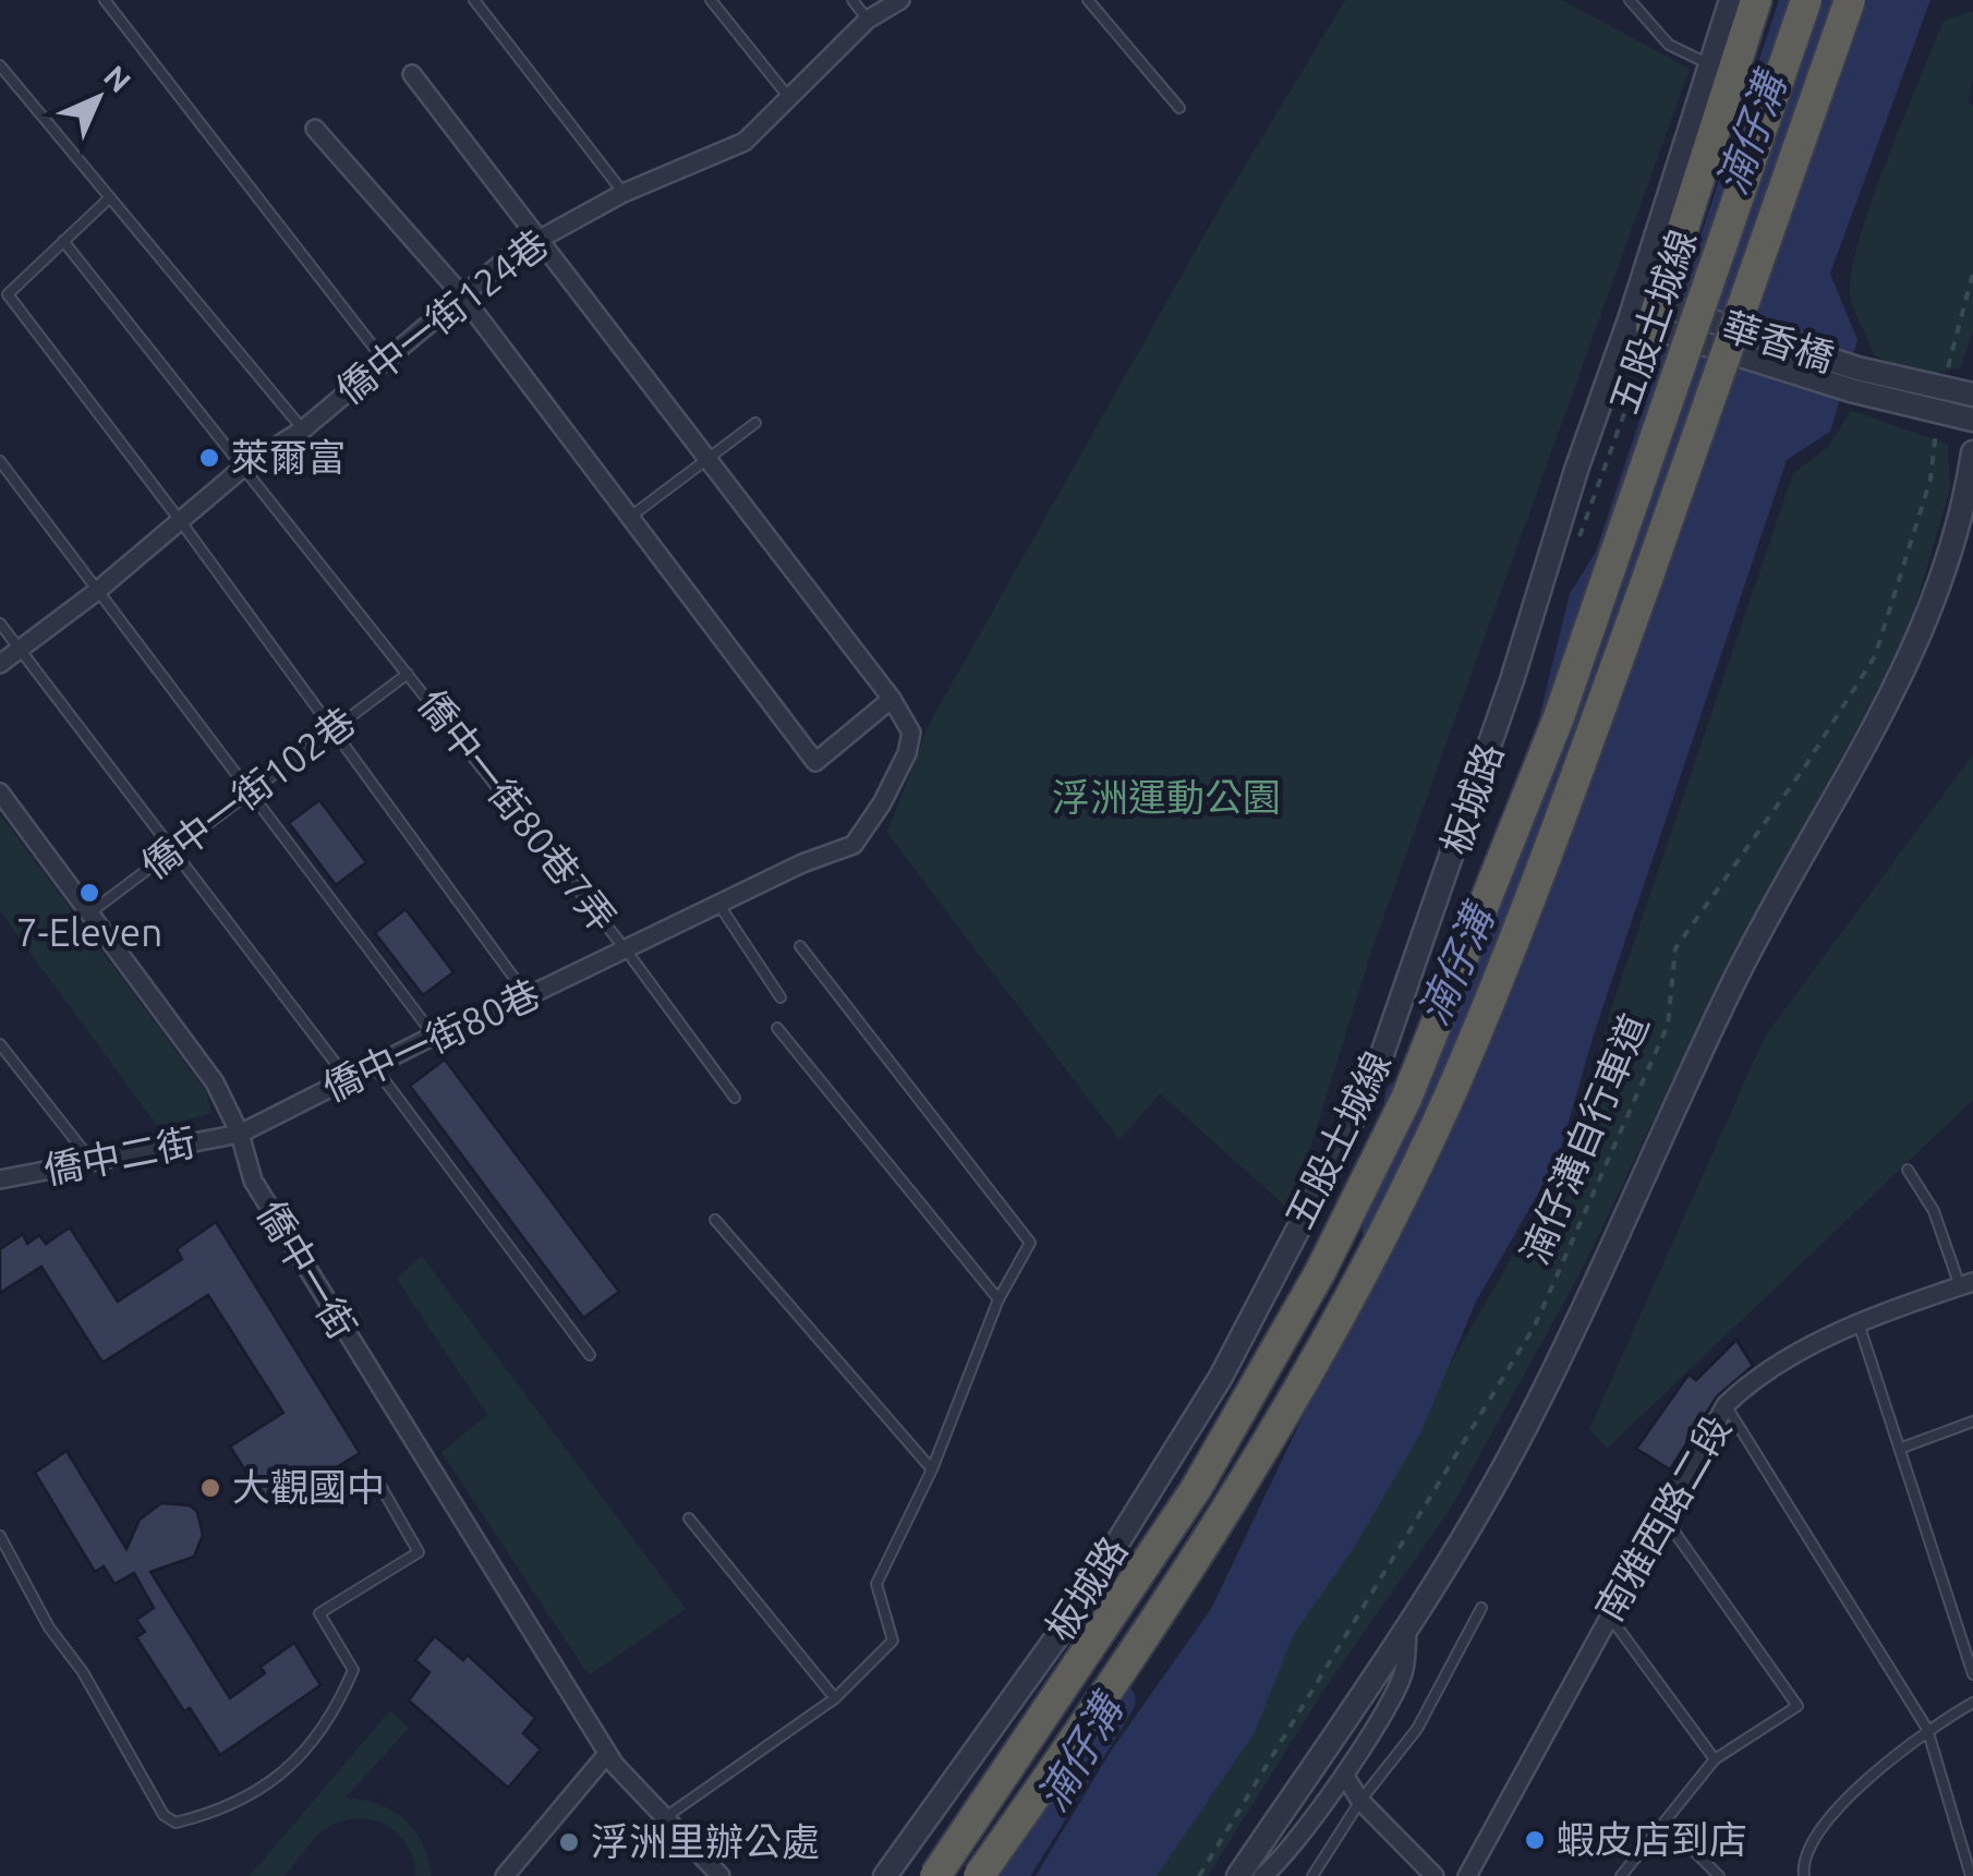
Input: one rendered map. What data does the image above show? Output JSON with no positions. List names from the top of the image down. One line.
{"streets":{"highway":["五股土城線"],"street":["僑中一街124巷","華香橋","板城路","僑中一街80巷","僑中二街","僑中一街","南雅西路二段"],"lane":["僑中一街102巷","僑中一街80巷7弄"],"path":["湳仔溝自行車道"]},"crossings":[["僑中一街124巷","僑中一街80巷7弄"],["僑中一街124巷","僑中一街80巷"],["華香橋","板城路"],["僑中一街102巷","僑中一街80巷7弄"],["僑中一街102巷","僑中一街"],["僑中一街80巷7弄","僑中一街80巷"],["僑中一街80巷","僑中二街"],["僑中一街80巷","僑中一街"],["僑中二街","僑中一街"]],"water":["湳仔溝"],"parks":["浮洲運動公園"],"places":["萊爾富","7-Eleven","大觀國中","蝦皮店到店","浮洲里辦公處"],"north":"top right"}
